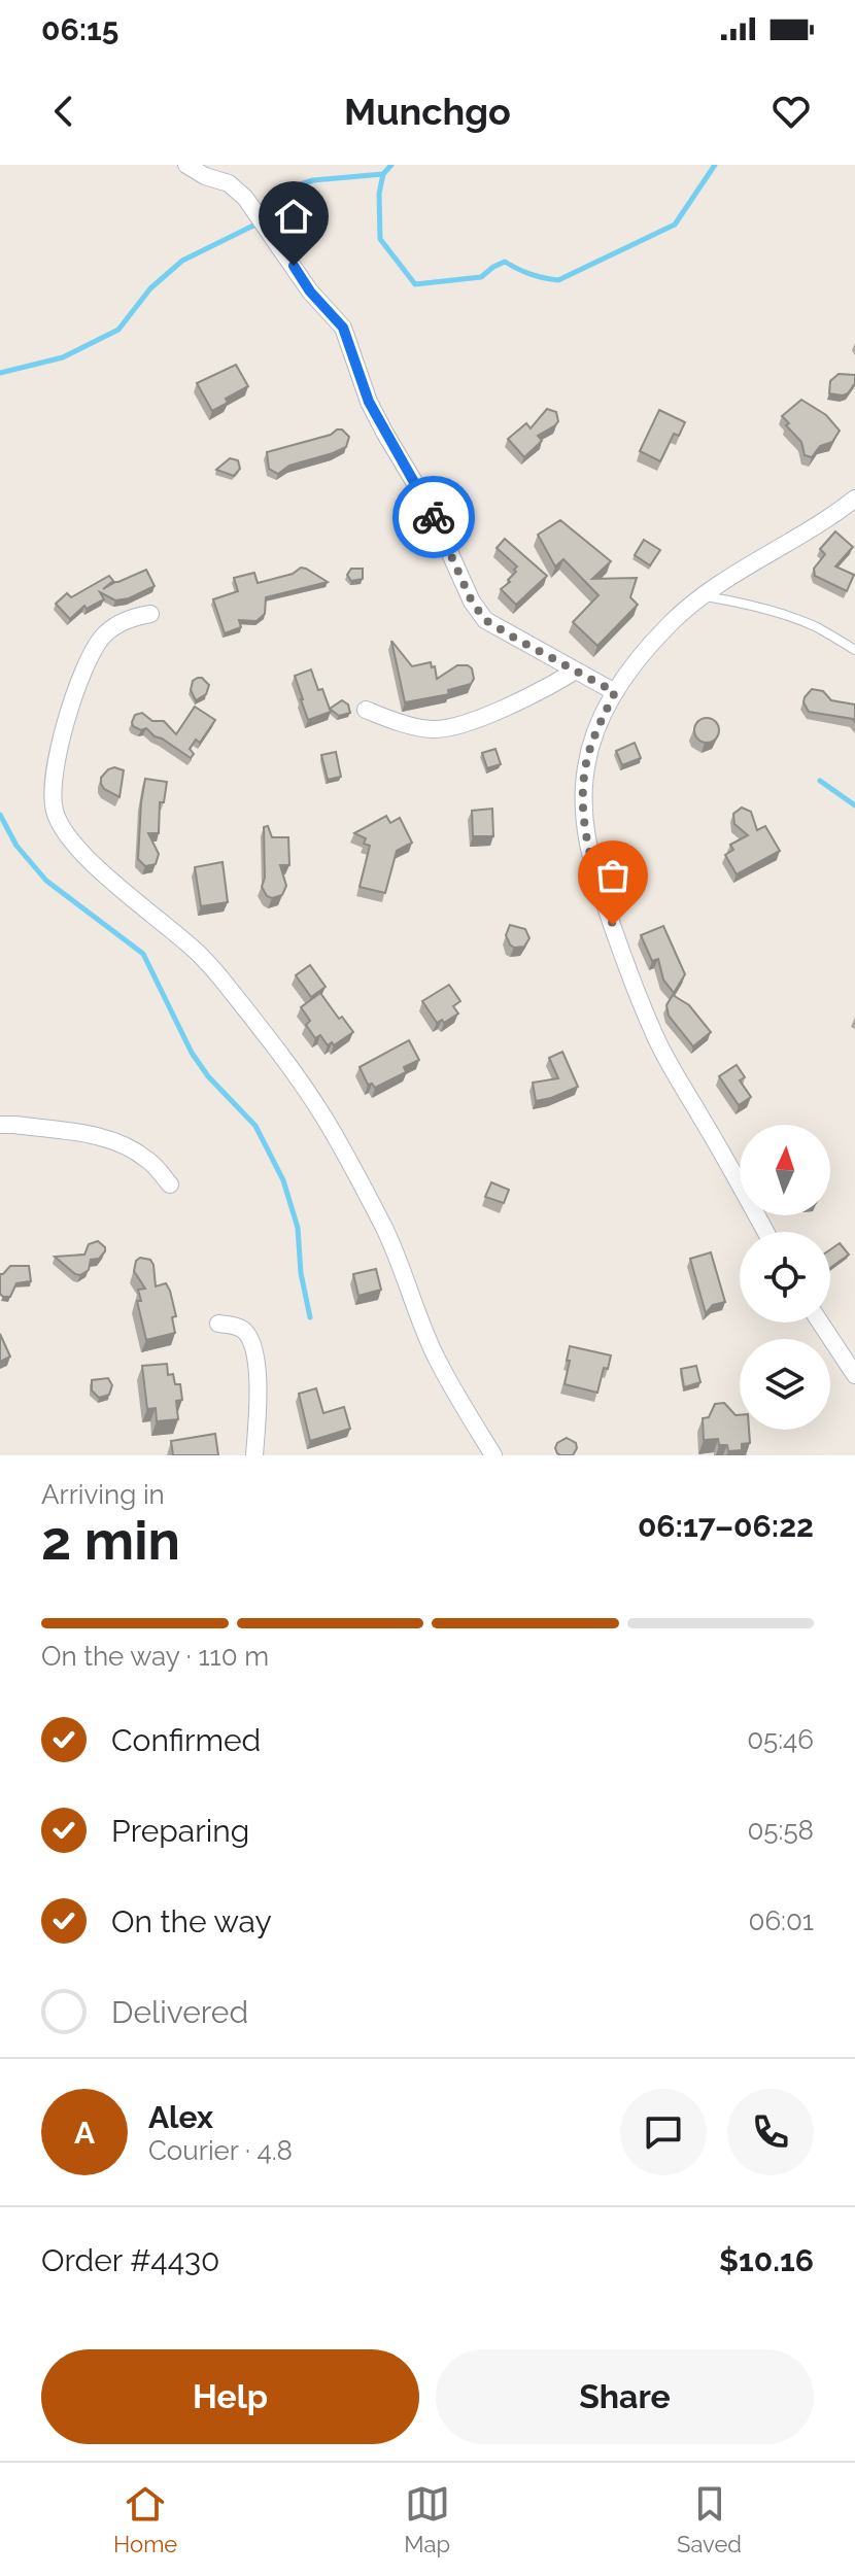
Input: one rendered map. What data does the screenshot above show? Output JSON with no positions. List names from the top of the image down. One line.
{"north":"top","page":{"status":"06:15","header":"Munchgo","heading":["2 min","Arriving in","06:17–06:22"],"panel":["Alex","Courier · 4.8","Order #4430","$10.16"],"bar":"On the way · 110 m","list":[["Confirmed","05:46"],["Preparing","05:58"],["On the way","06:01"],"Delivered"],"round":"A","buttons":["Help","Share"],"tabs":["Home","Map","Saved"]}}
